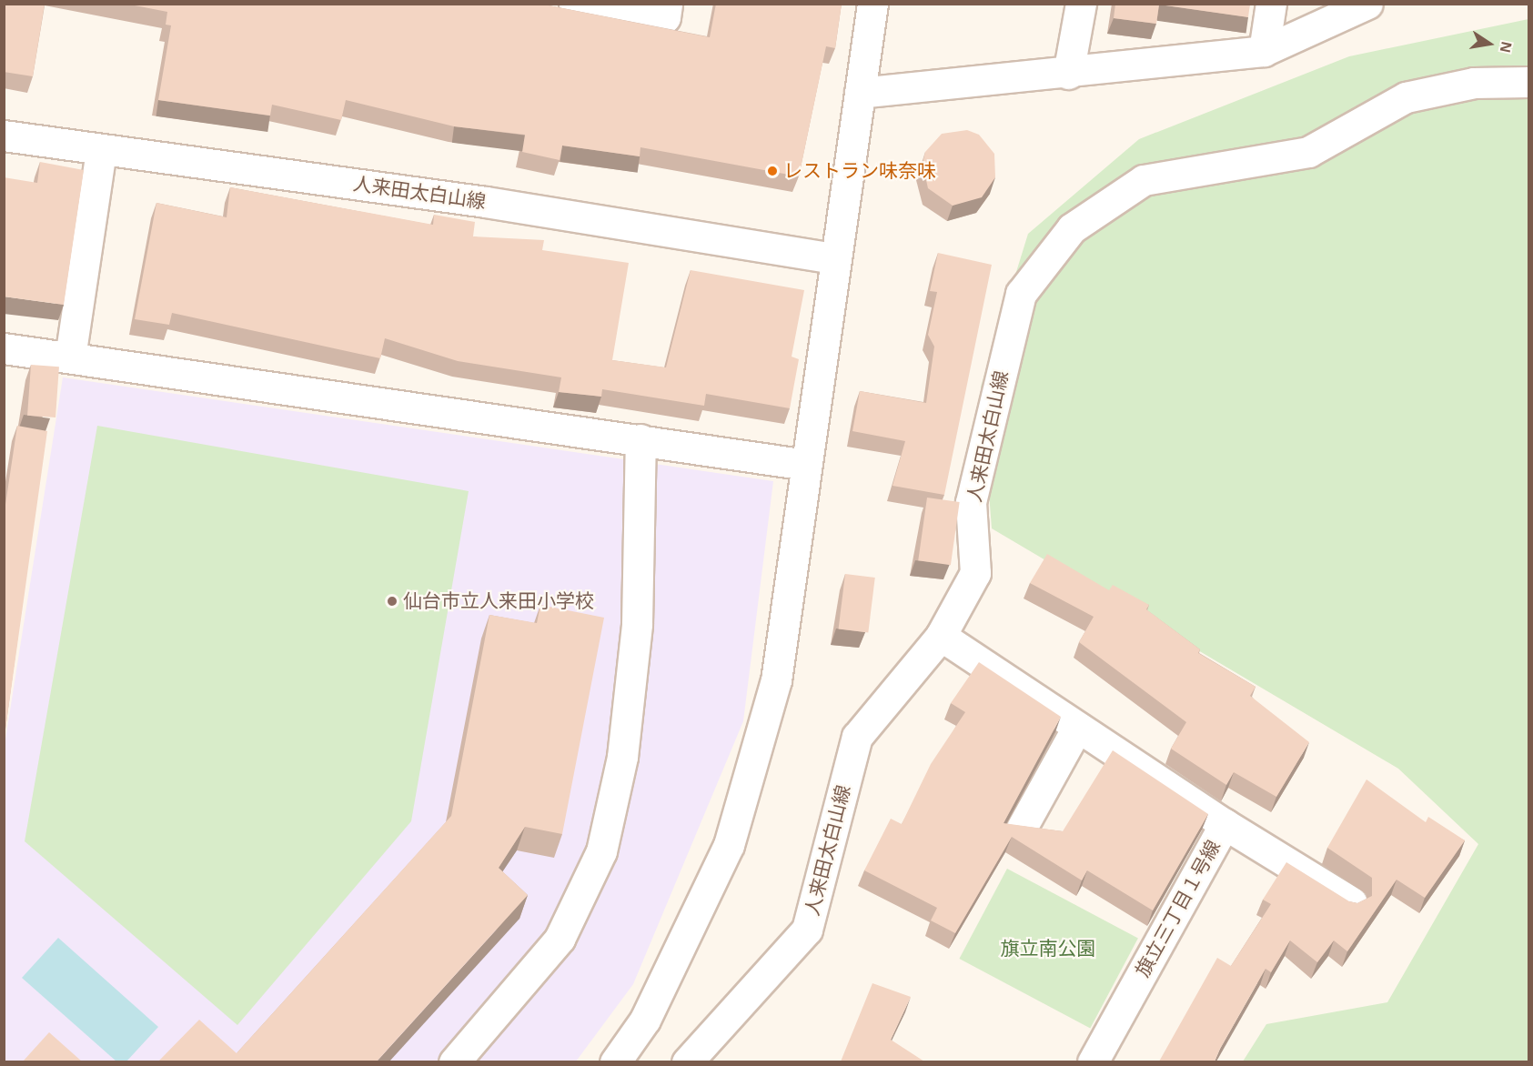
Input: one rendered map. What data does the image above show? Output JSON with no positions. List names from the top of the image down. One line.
{"streets":{"street":["人来田太白山線","旗立三丁目１号線"]},"crossings":[["人来田太白山線","旗立三丁目１号線"]],"parks":["旗立南公園"],"places":["レストラン味奈味","仙台市立人来田小学校"],"north":"right"}
